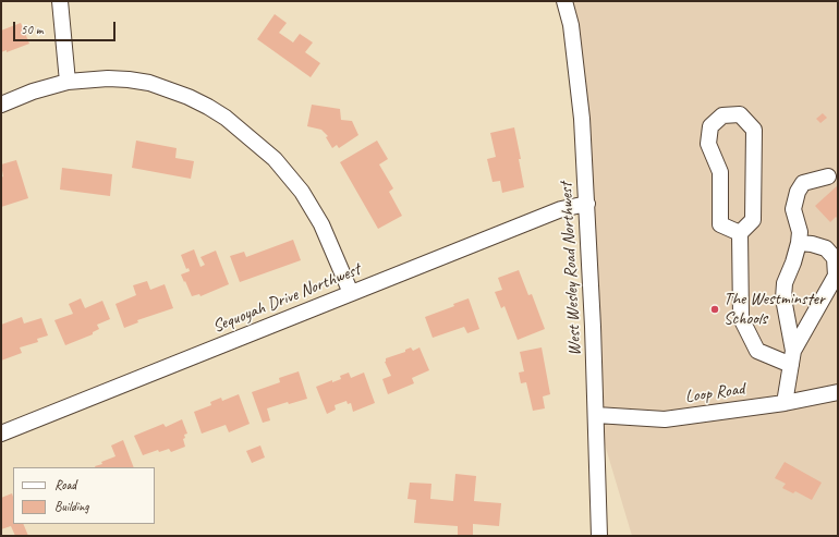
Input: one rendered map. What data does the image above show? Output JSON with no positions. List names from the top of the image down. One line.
{"streets":{"street":["West Wesley Road Northwest","Sequoyah Drive Northwest","Loop Road"]},"crossings":[["West Wesley Road Northwest","Sequoyah Drive Northwest"],["West Wesley Road Northwest","Loop Road"]],"places":["The Westminster Schools"],"legend":["Road","Building"],"scale_bar":"50 m"}
